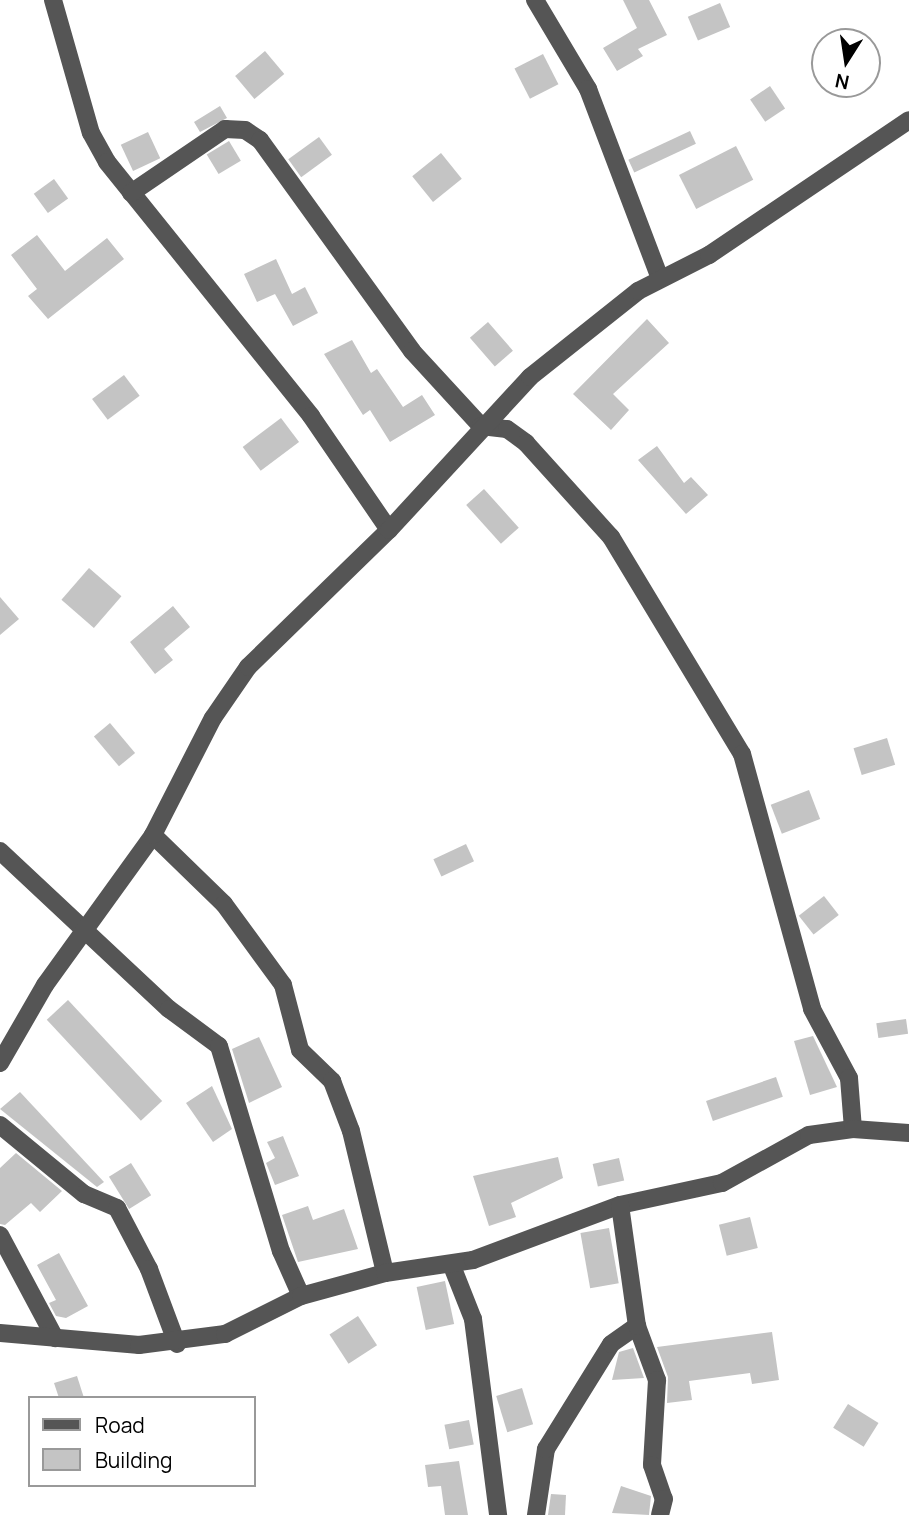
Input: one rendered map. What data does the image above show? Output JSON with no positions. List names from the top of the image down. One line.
{"legend":["Road","Building"],"north":"bottom"}
